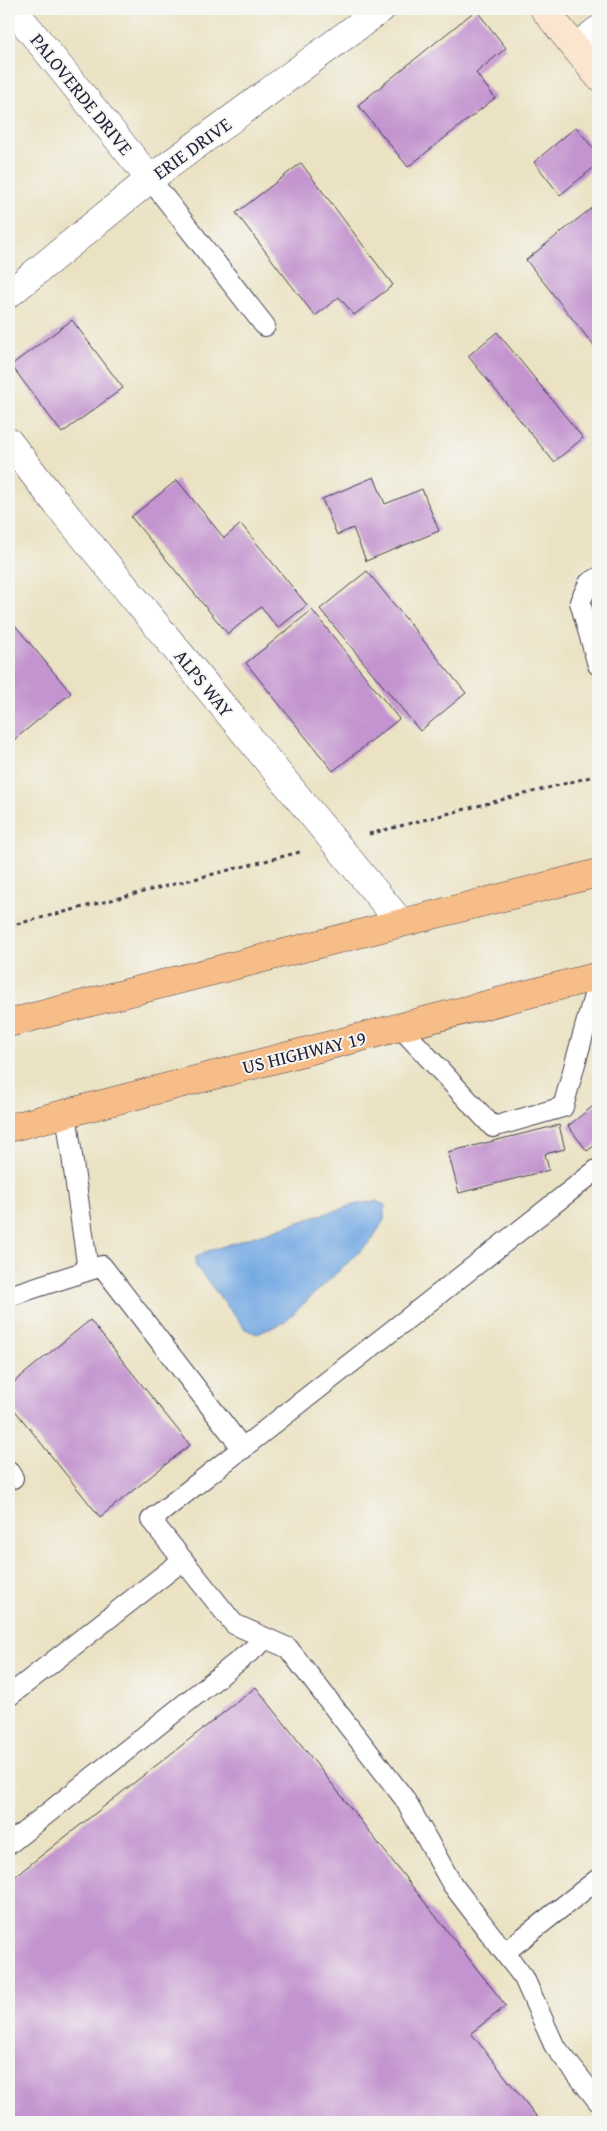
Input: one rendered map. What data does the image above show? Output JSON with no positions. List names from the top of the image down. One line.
{"streets":{"highway":["US HIGHWAY 19"],"street":["PALOVERDE DRIVE","ERIE DRIVE","ALPS WAY"]},"crossings":[["PALOVERDE DRIVE","ERIE DRIVE"]]}
